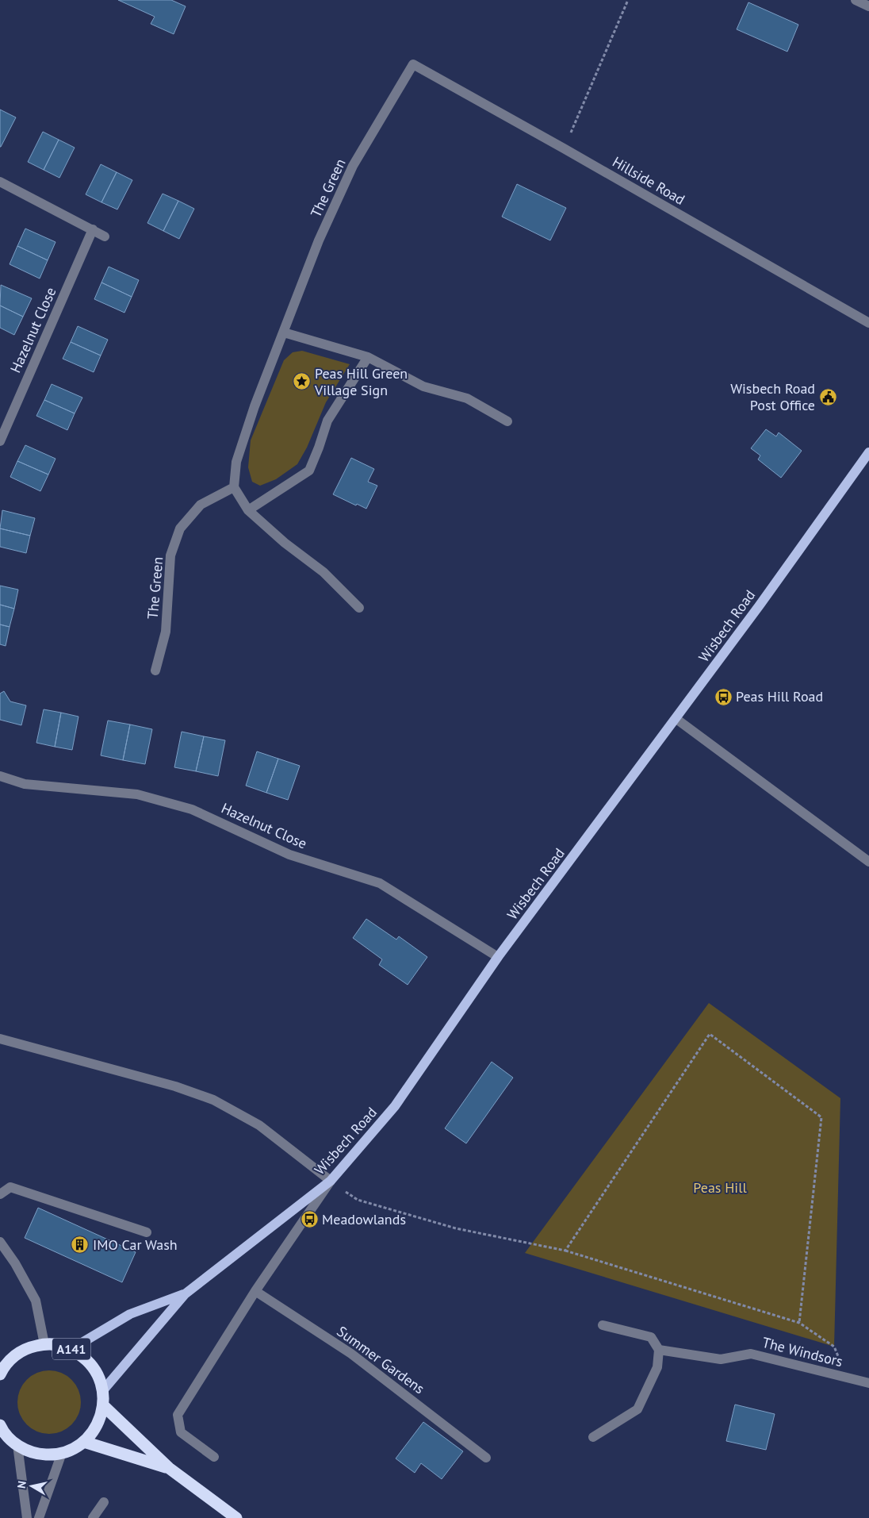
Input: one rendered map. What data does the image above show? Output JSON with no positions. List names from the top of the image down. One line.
{"streets":{"highway":["A141"],"main road":["Wisbech Road"],"street":["Hillside Road","The Green","Hazelnut Close","The Windsors","Summer Gardens"]},"crossings":[["Hillside Road","The Green"],["Hazelnut Close","Wisbech Road"],["Wisbech Road","A141"]],"parks":["Peas Hill"],"places":{"place":["Peas Hill Green Village Sign"],"public building":["Wisbech Road Post Office"],"bus stop":["Peas Hill Road","Meadowlands"],"building":["IMO Car Wash"]},"north":"left"}
